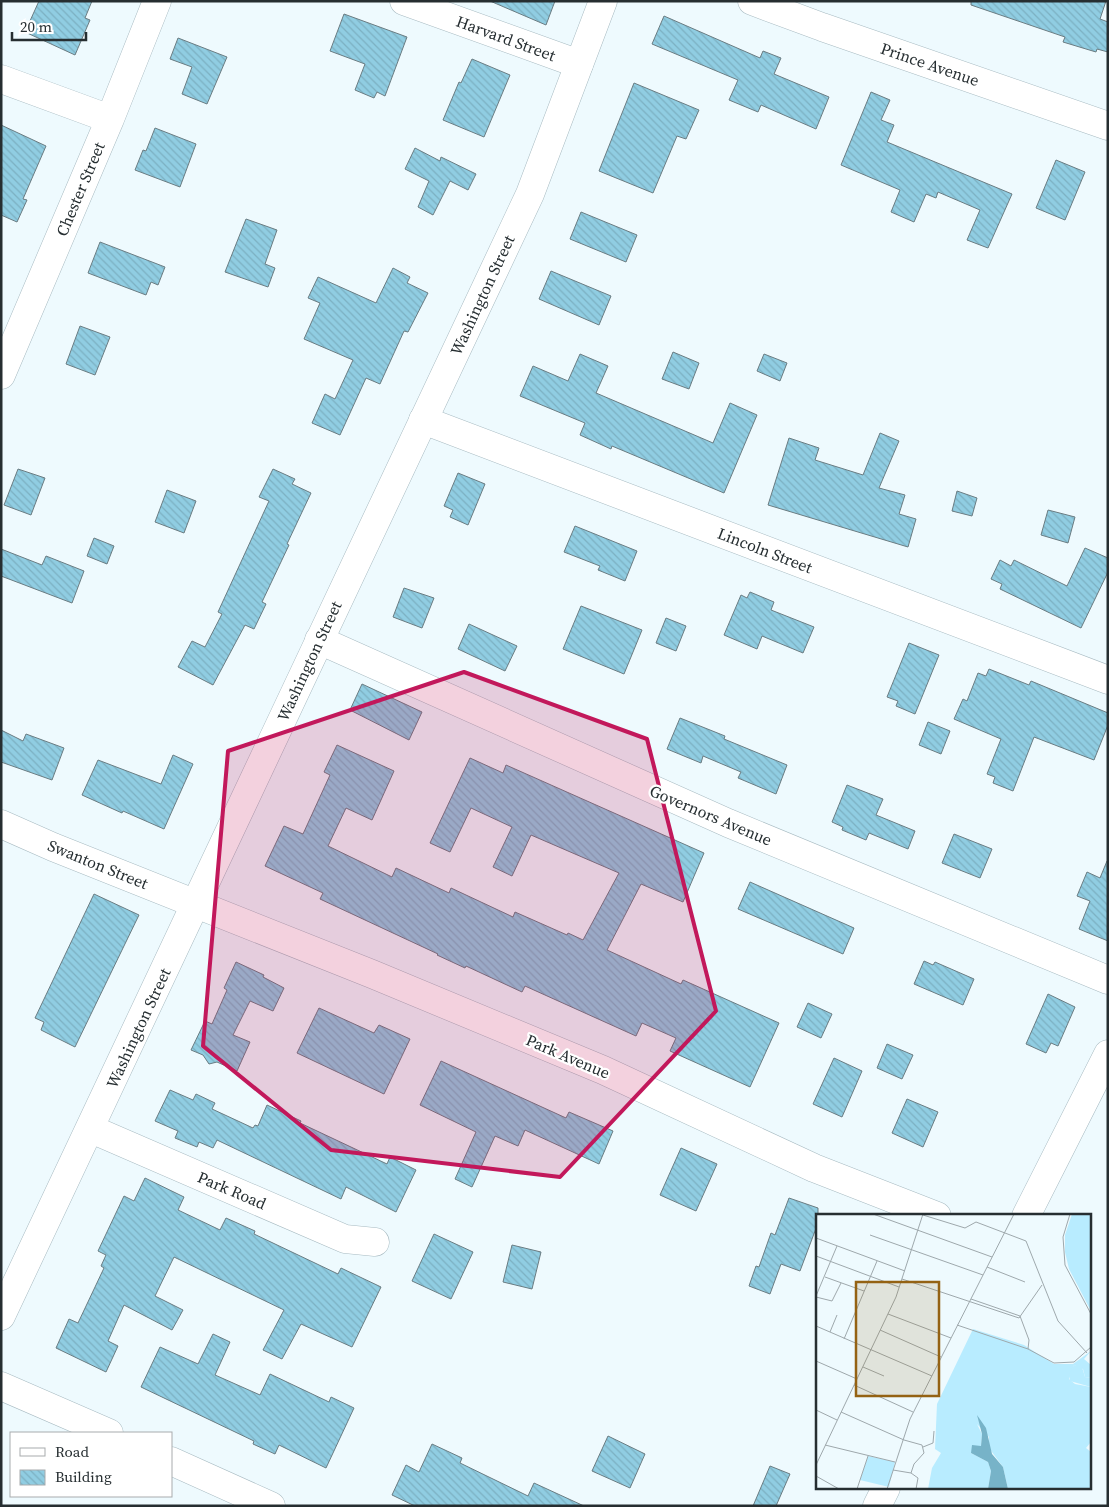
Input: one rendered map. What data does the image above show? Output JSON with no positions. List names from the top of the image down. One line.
{"streets":{"street":["Harvard Street","Prince Avenue","Chester Street","Washington Street","Lincoln Street","Governors Avenue","Swanton Street","Park Avenue","Park Road"]},"crossings":[["Harvard Street","Washington Street"],["Washington Street","Lincoln Street"],["Washington Street","Governors Avenue"],["Washington Street","Swanton Street"],["Washington Street","Park Avenue"],["Washington Street","Park Road"],["Swanton Street","Park Avenue"]],"legend":["Road","Building"],"scale_bar":"20 m"}
